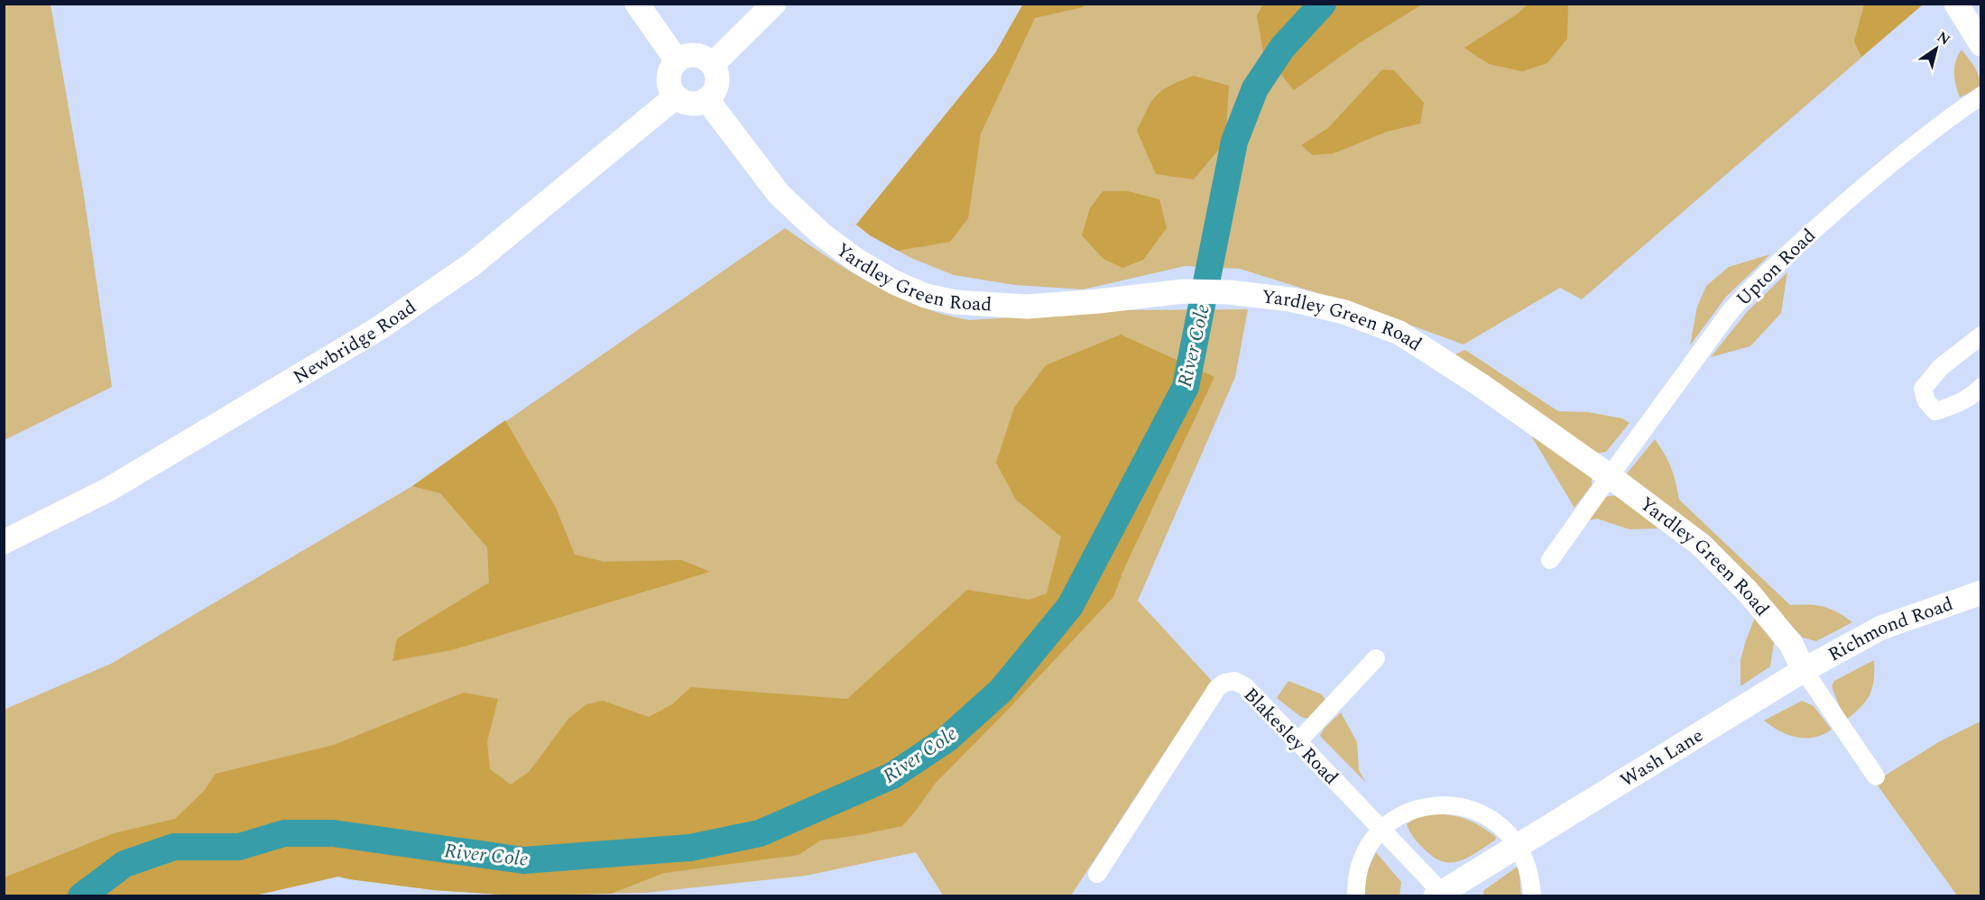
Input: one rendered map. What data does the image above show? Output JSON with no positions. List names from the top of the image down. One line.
{"streets":{"street":["Upton Road","Yardley Green Road","Newbridge Road","Richmond Road","Blakesley Road","Wash Lane"]},"crossings":[["Upton Road","Yardley Green Road"],["Yardley Green Road","Newbridge Road"],["Yardley Green Road","Richmond Road"],["Yardley Green Road","Wash Lane"],["Richmond Road","Wash Lane"],["Blakesley Road","Wash Lane"]],"water":["River Cole"],"north":"top right"}
